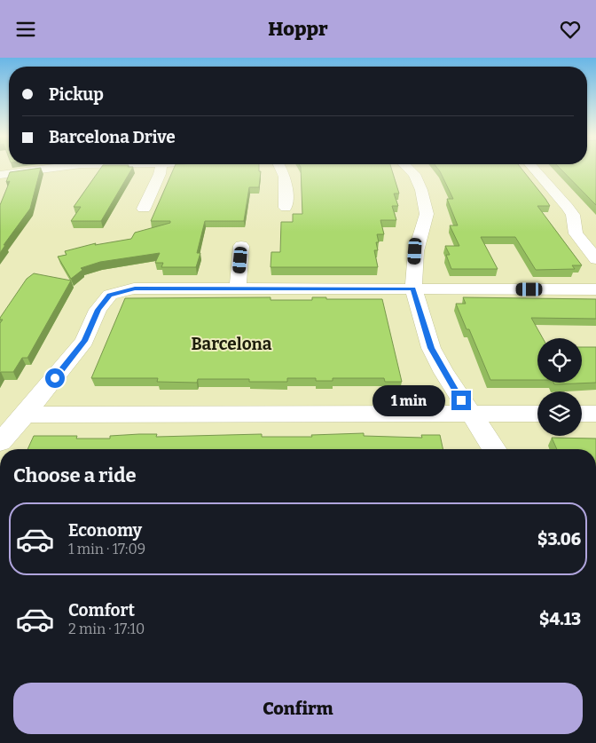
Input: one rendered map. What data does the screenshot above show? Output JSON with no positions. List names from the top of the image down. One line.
{"districts":["Barcelona"],"page":{"header":"Hoppr","banner":["Pickup","Barcelona Drive"],"bubble":"1 min","heading":"Choose a ride","list":[{"name":"Economy","note":"1 min · 17:09","value":"$3.06"},{"name":"Comfort","note":"2 min · 17:10","value":"$4.13"}],"buttons":"Confirm"}}
